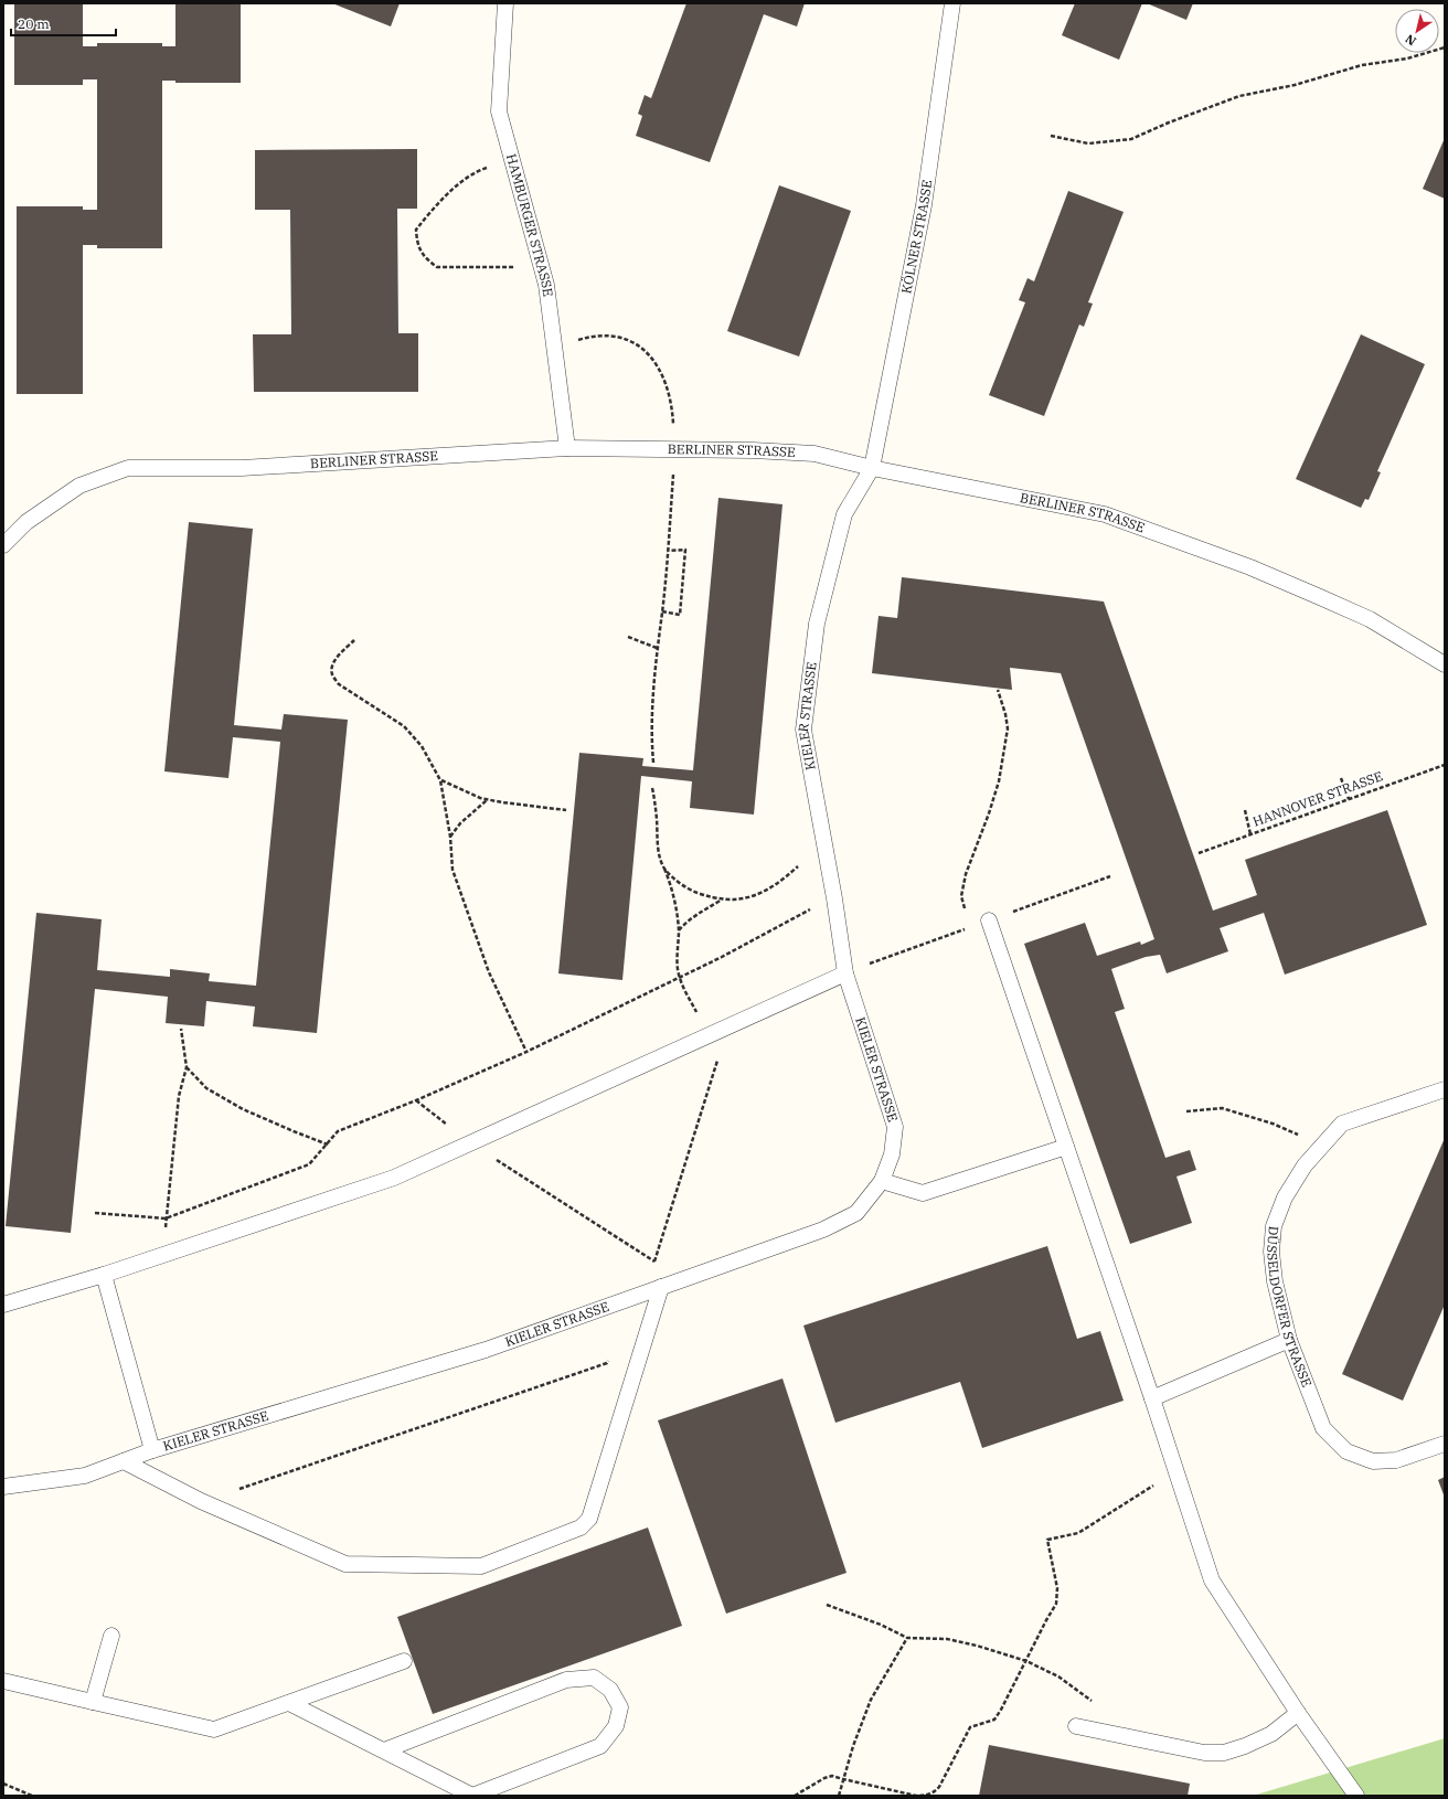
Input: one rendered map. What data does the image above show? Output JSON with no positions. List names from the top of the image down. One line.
{"streets":{"lane":["HAMBURGER STRASSE","KÖLNER STRASSE","BERLINER STRASSE","KIELER STRASSE","DÜSSELDORFER STRASSE"],"path":["HANNOVER STRASSE"]},"crossings":[["HAMBURGER STRASSE","BERLINER STRASSE"],["KÖLNER STRASSE","BERLINER STRASSE"],["KÖLNER STRASSE","KIELER STRASSE"],["BERLINER STRASSE","KIELER STRASSE"]],"scale_bar":"20 m","north":"bottom left"}
